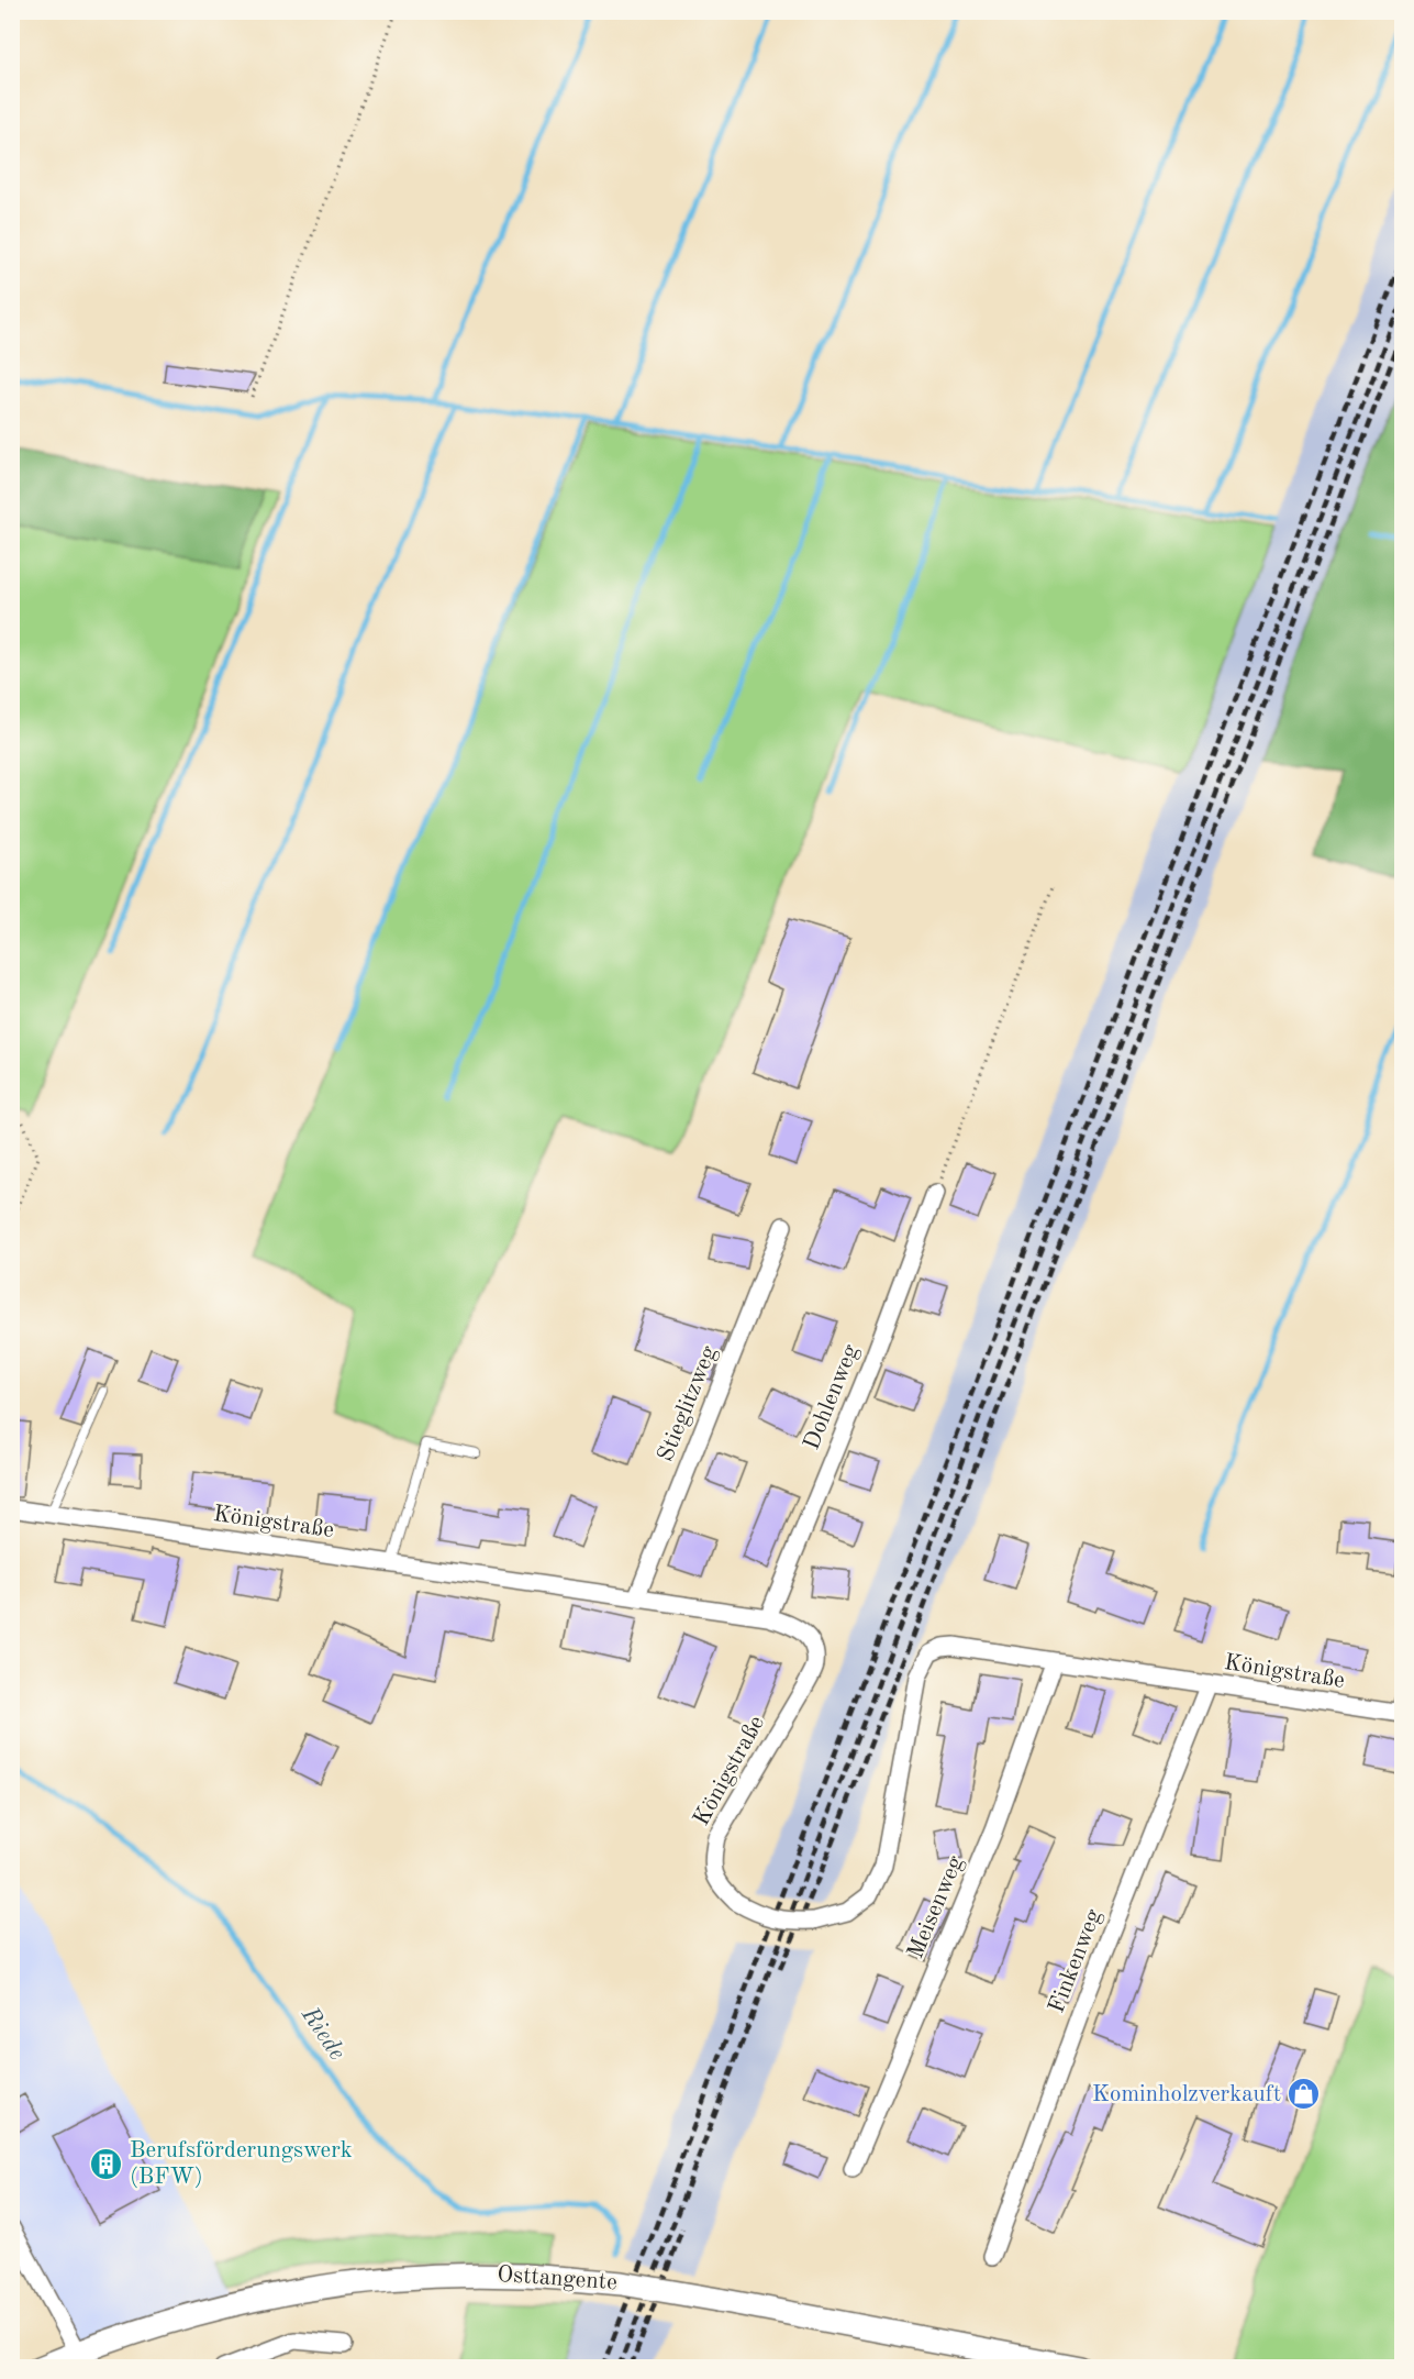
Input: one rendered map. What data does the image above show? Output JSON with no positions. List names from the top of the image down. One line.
{"streets":{"main road":["Osttangente"],"street":["Dohlenweg","Stieglitzweg","Königstraße","Meisenweg","Finkenweg"]},"crossings":[["Dohlenweg","Königstraße"],["Stieglitzweg","Königstraße"],["Königstraße","Meisenweg"],["Königstraße","Finkenweg"]],"water":["Riede"],"places":{"shop":["Kominholzverkauft"],"building":["Berufsförderungswerk (BFW)"]}}
